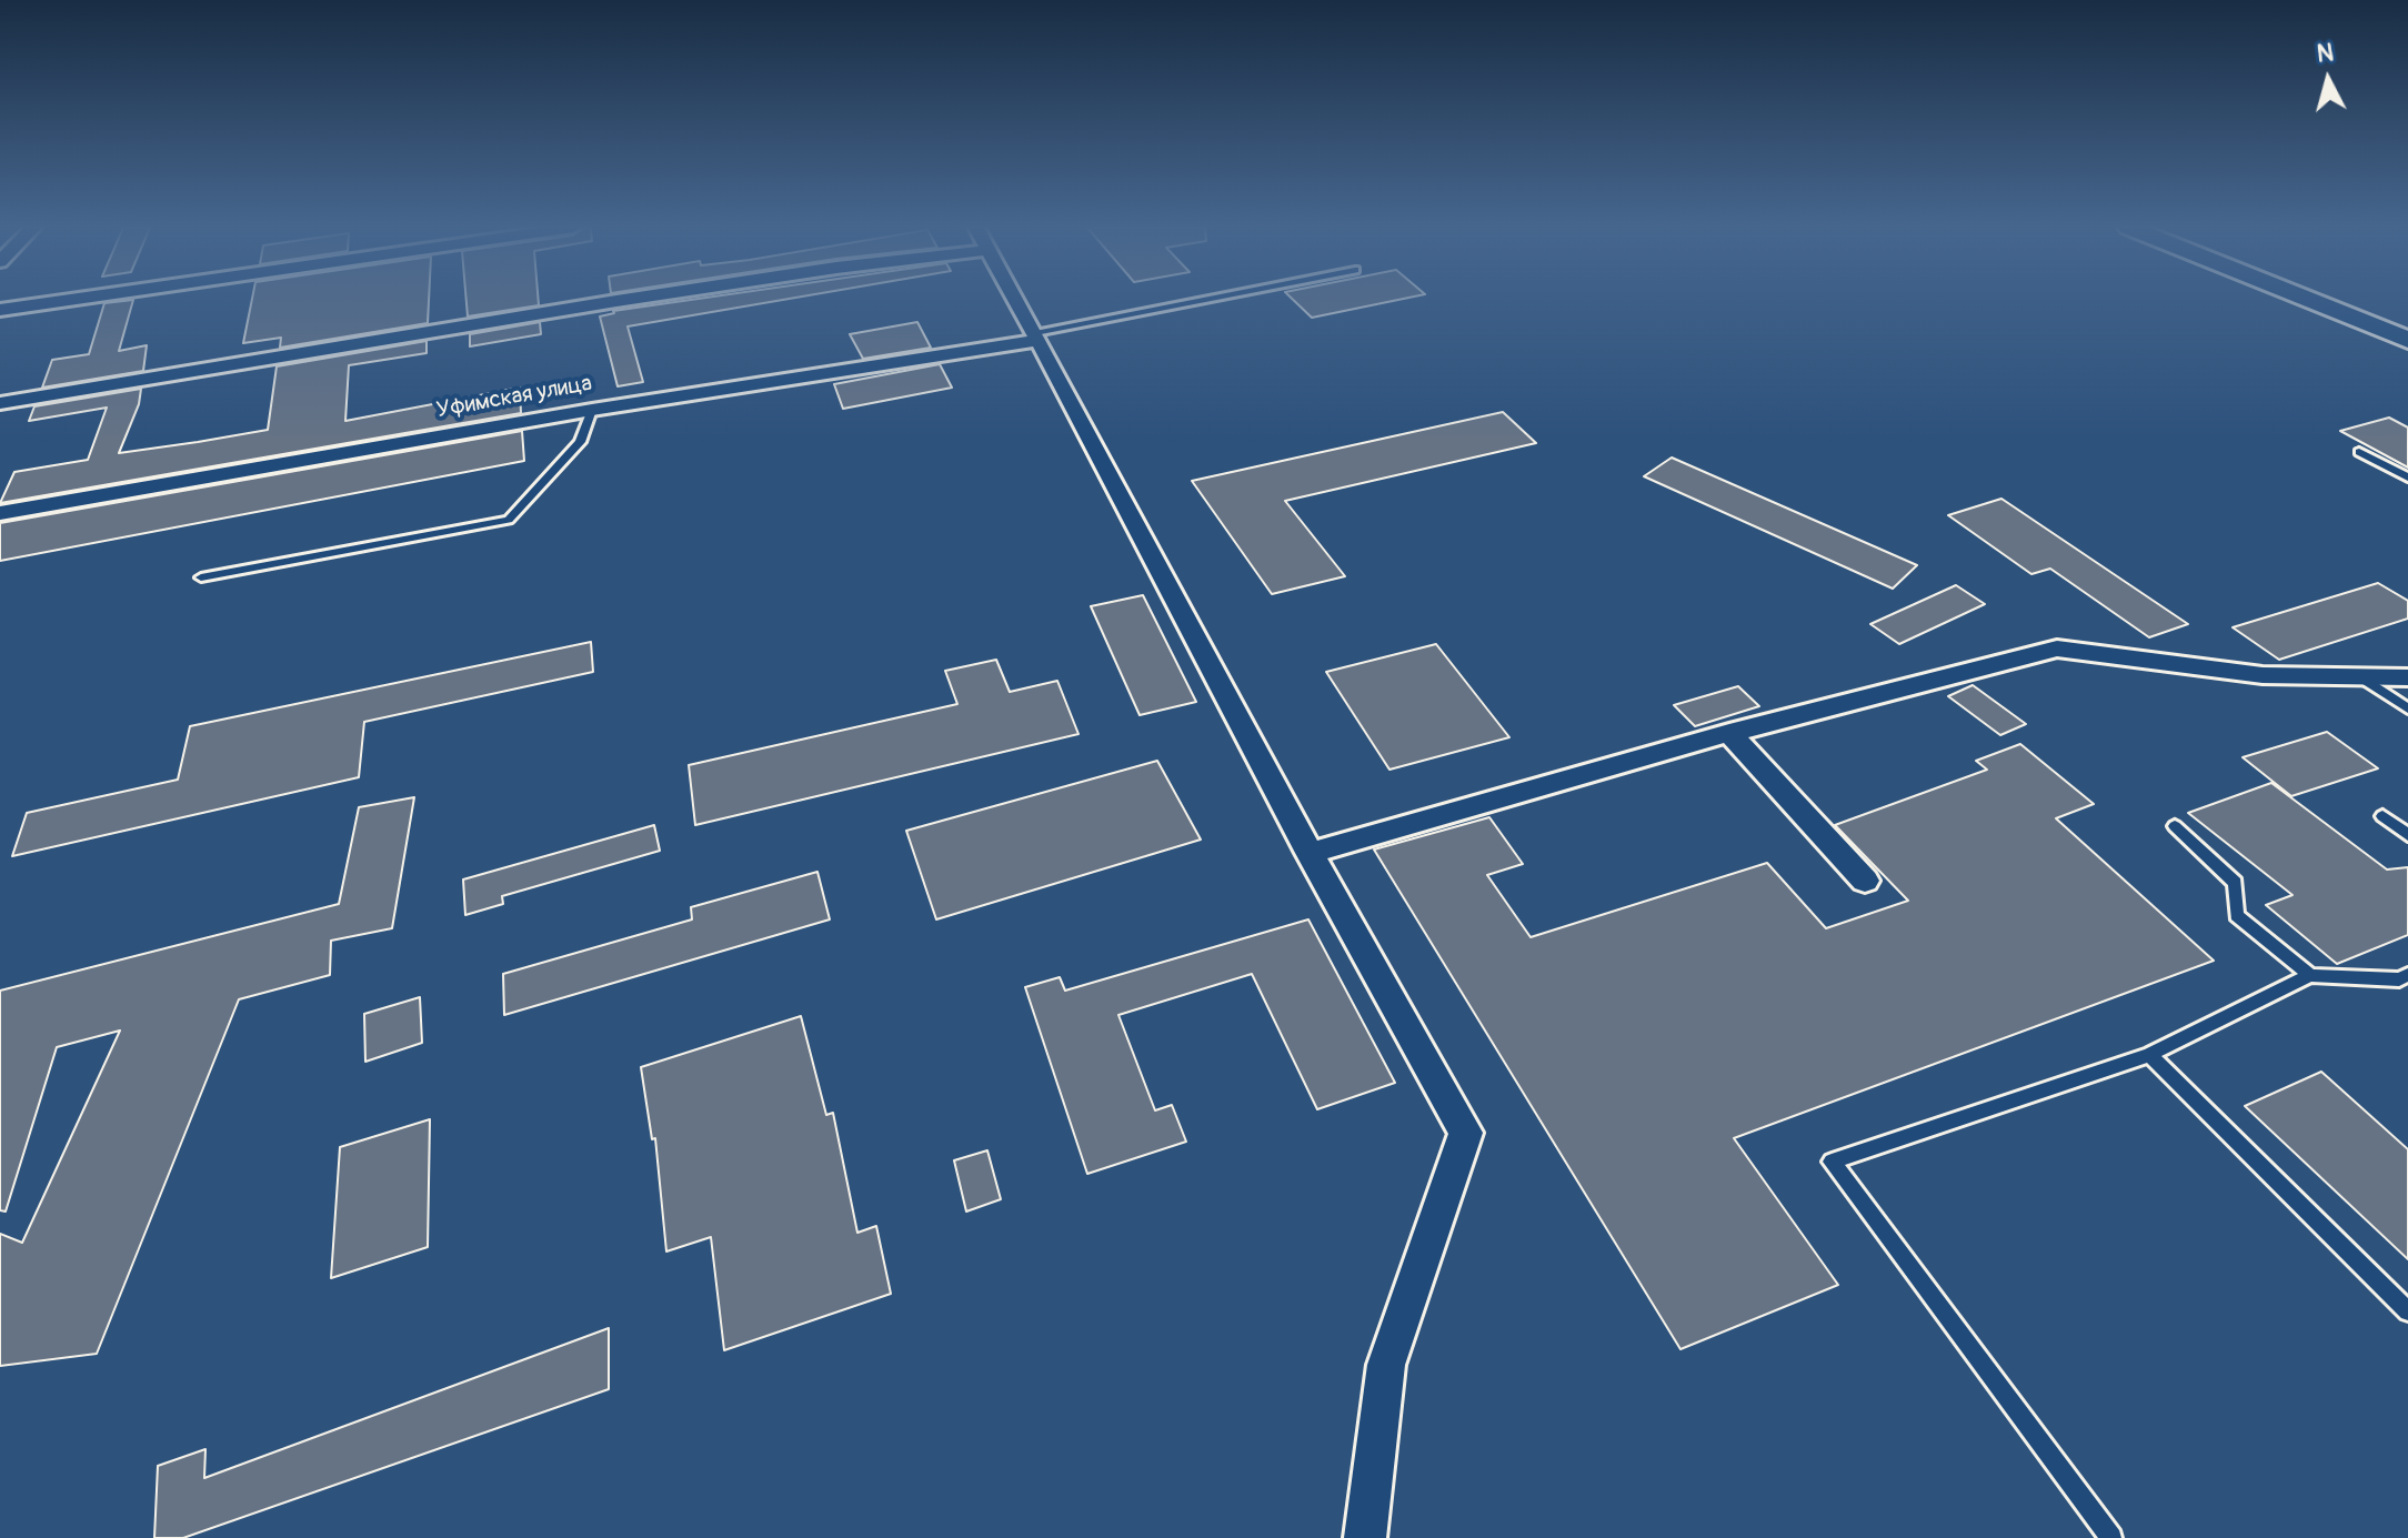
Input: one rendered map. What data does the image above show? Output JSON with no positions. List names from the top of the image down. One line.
{"streets":{"street":["Уфимская улица"]},"north":"top"}
